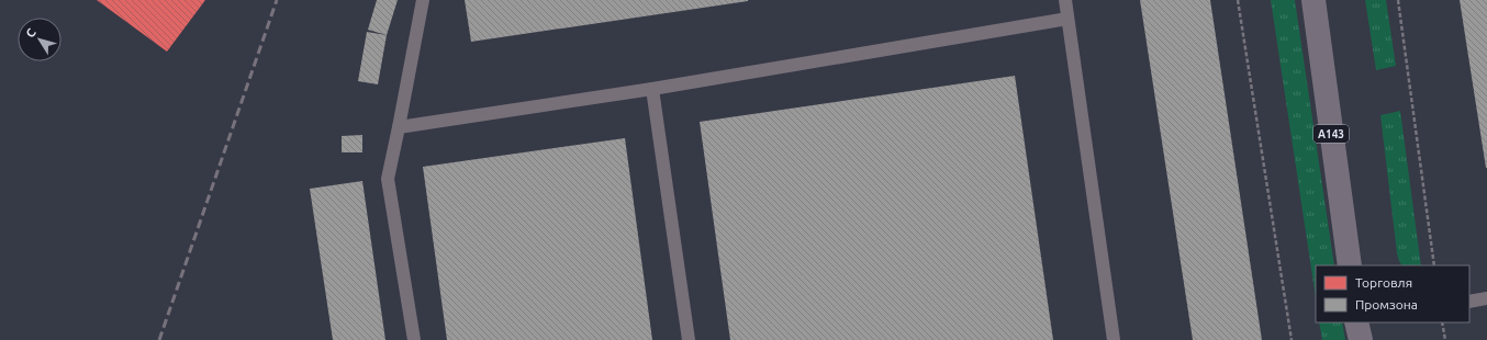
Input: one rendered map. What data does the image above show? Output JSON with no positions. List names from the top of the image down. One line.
{"streets":{"main road":["А143"]},"legend":["Торговля","Промзона"],"north":"top left"}
